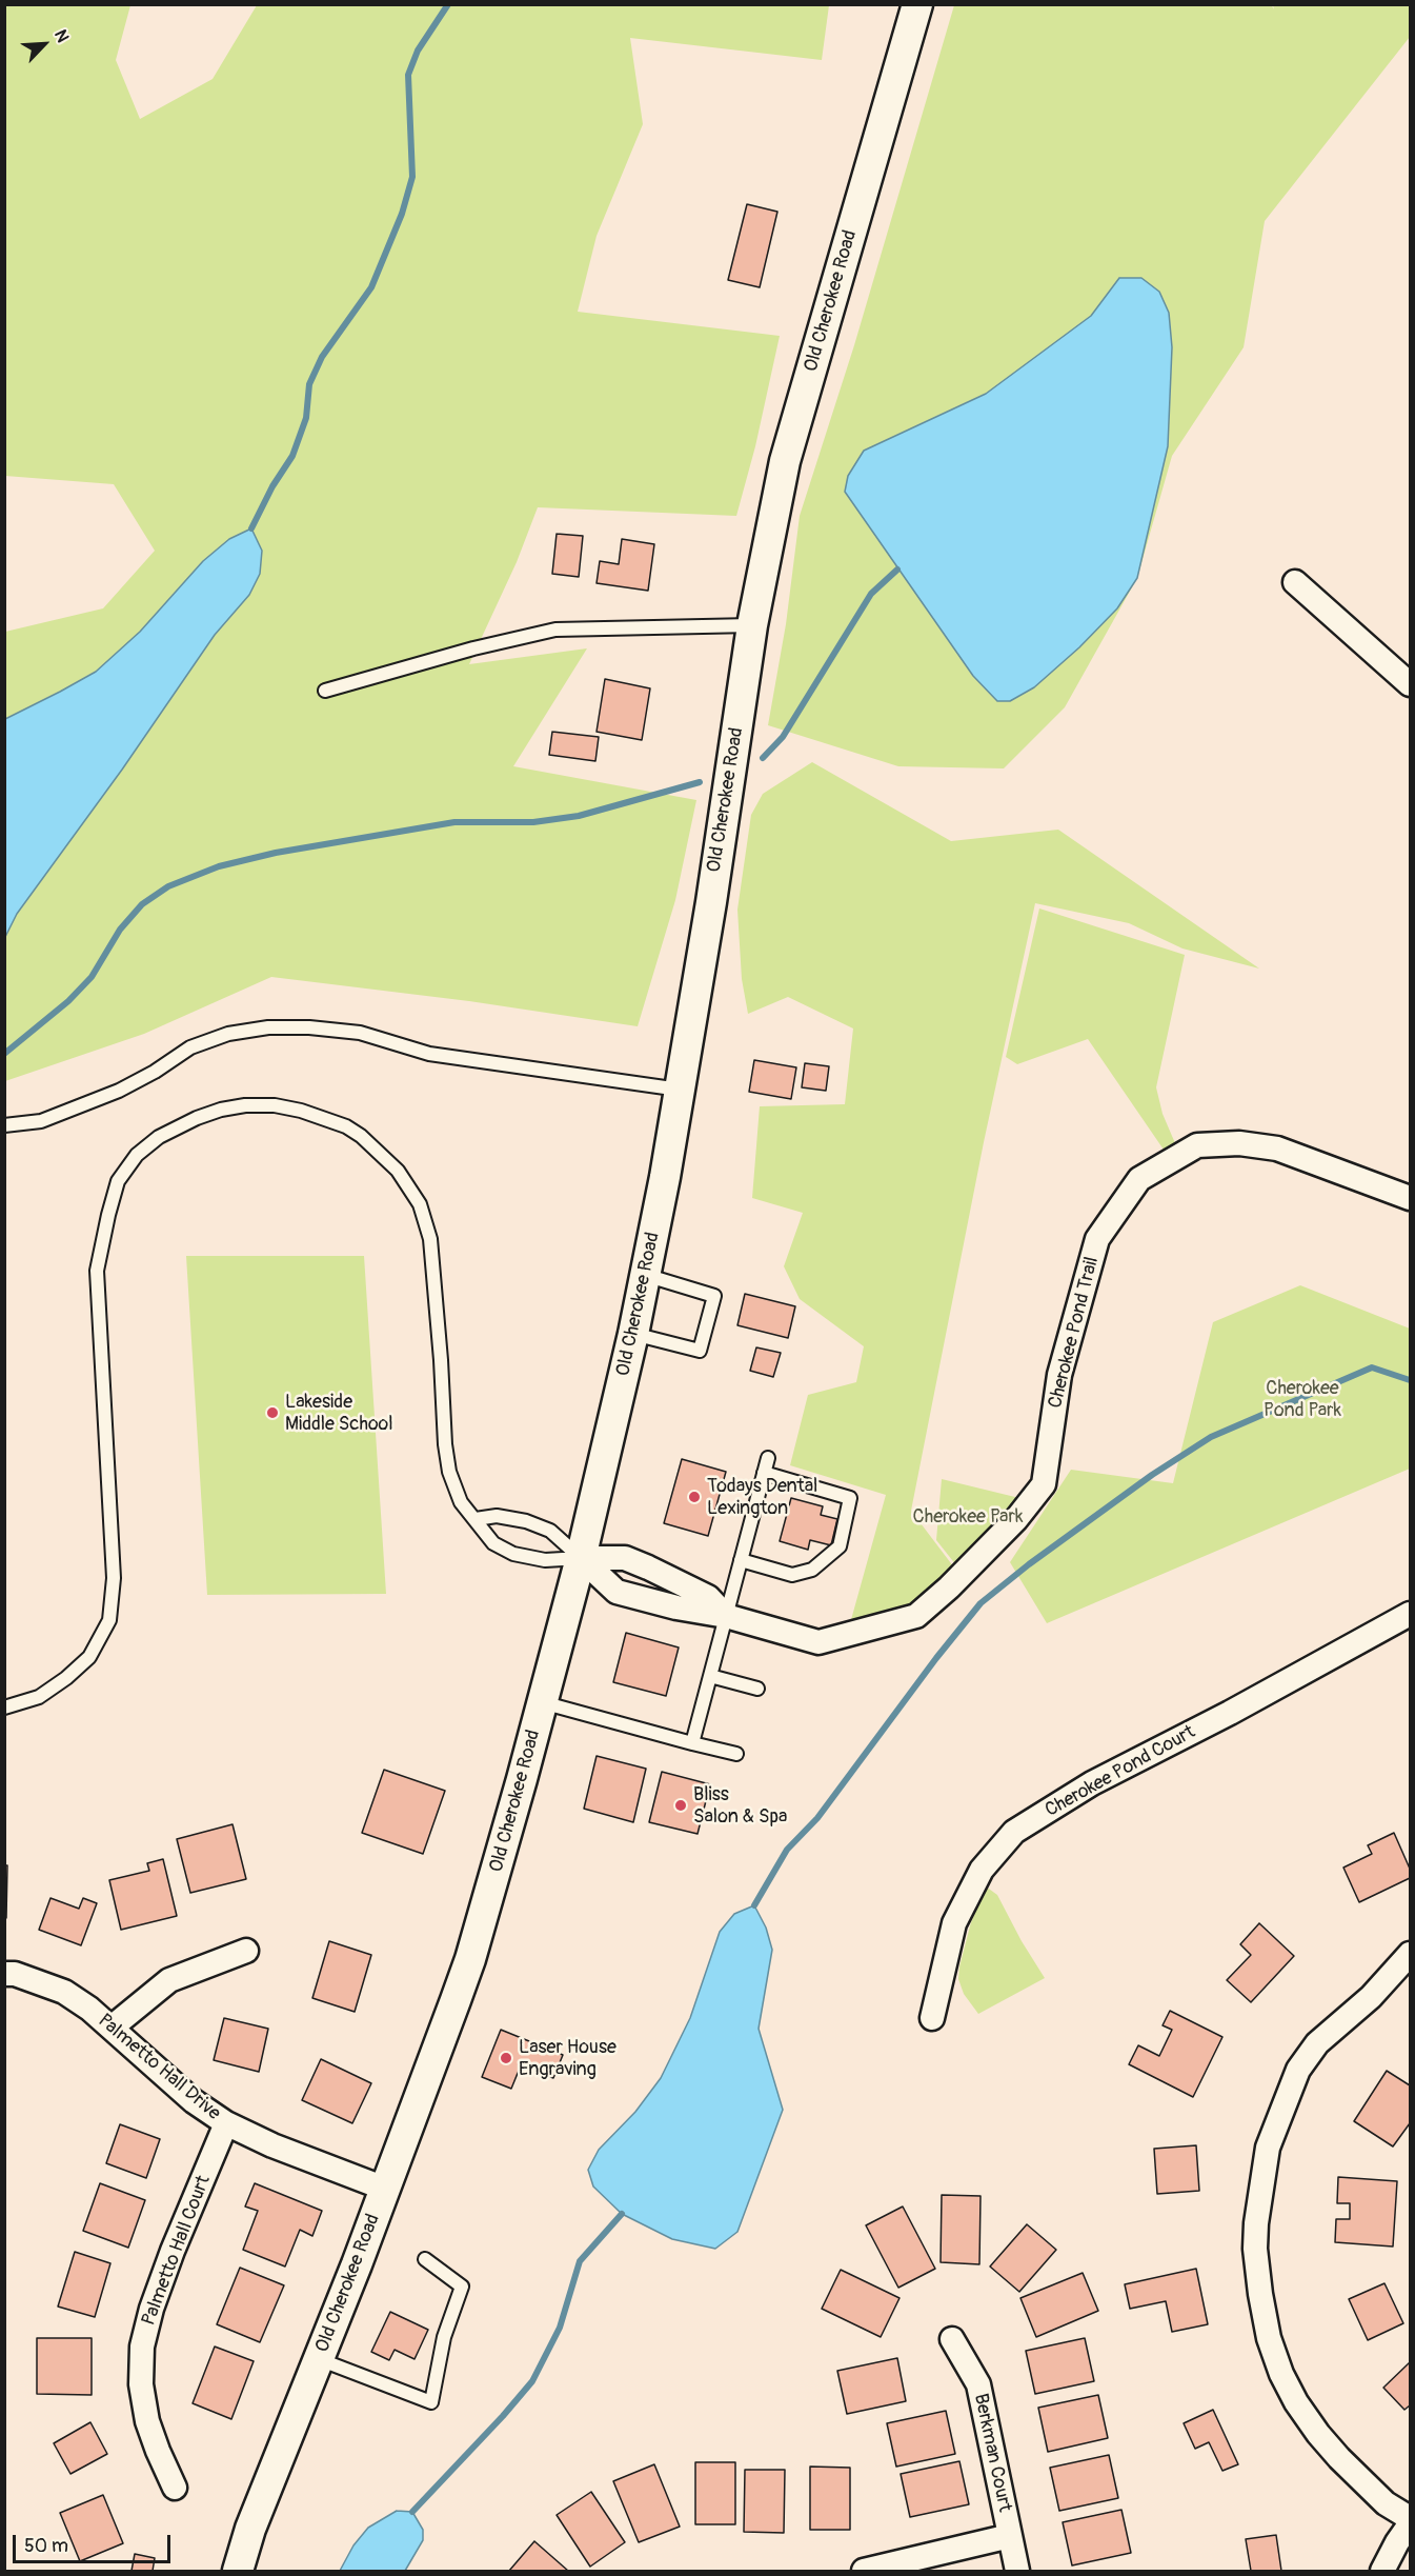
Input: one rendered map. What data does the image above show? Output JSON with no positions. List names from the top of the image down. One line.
{"streets":{"street":["Old Cherokee Road","Cherokee Pond Trail","Cherokee Pond Court","Palmetto Hall Drive","Palmetto Hall Court","Berkman Court"]},"crossings":[["Old Cherokee Road","Cherokee Pond Trail"],["Old Cherokee Road","Palmetto Hall Drive"],["Palmetto Hall Drive","Palmetto Hall Court"]],"parks":["Cherokee Pond Park","Cherokee Park"],"places":["Lakeside Middle School","Todays Dental Lexington","Bliss Salon & Spa","Laser House Engraving"],"scale_bar":"50 m","north":"top right"}
